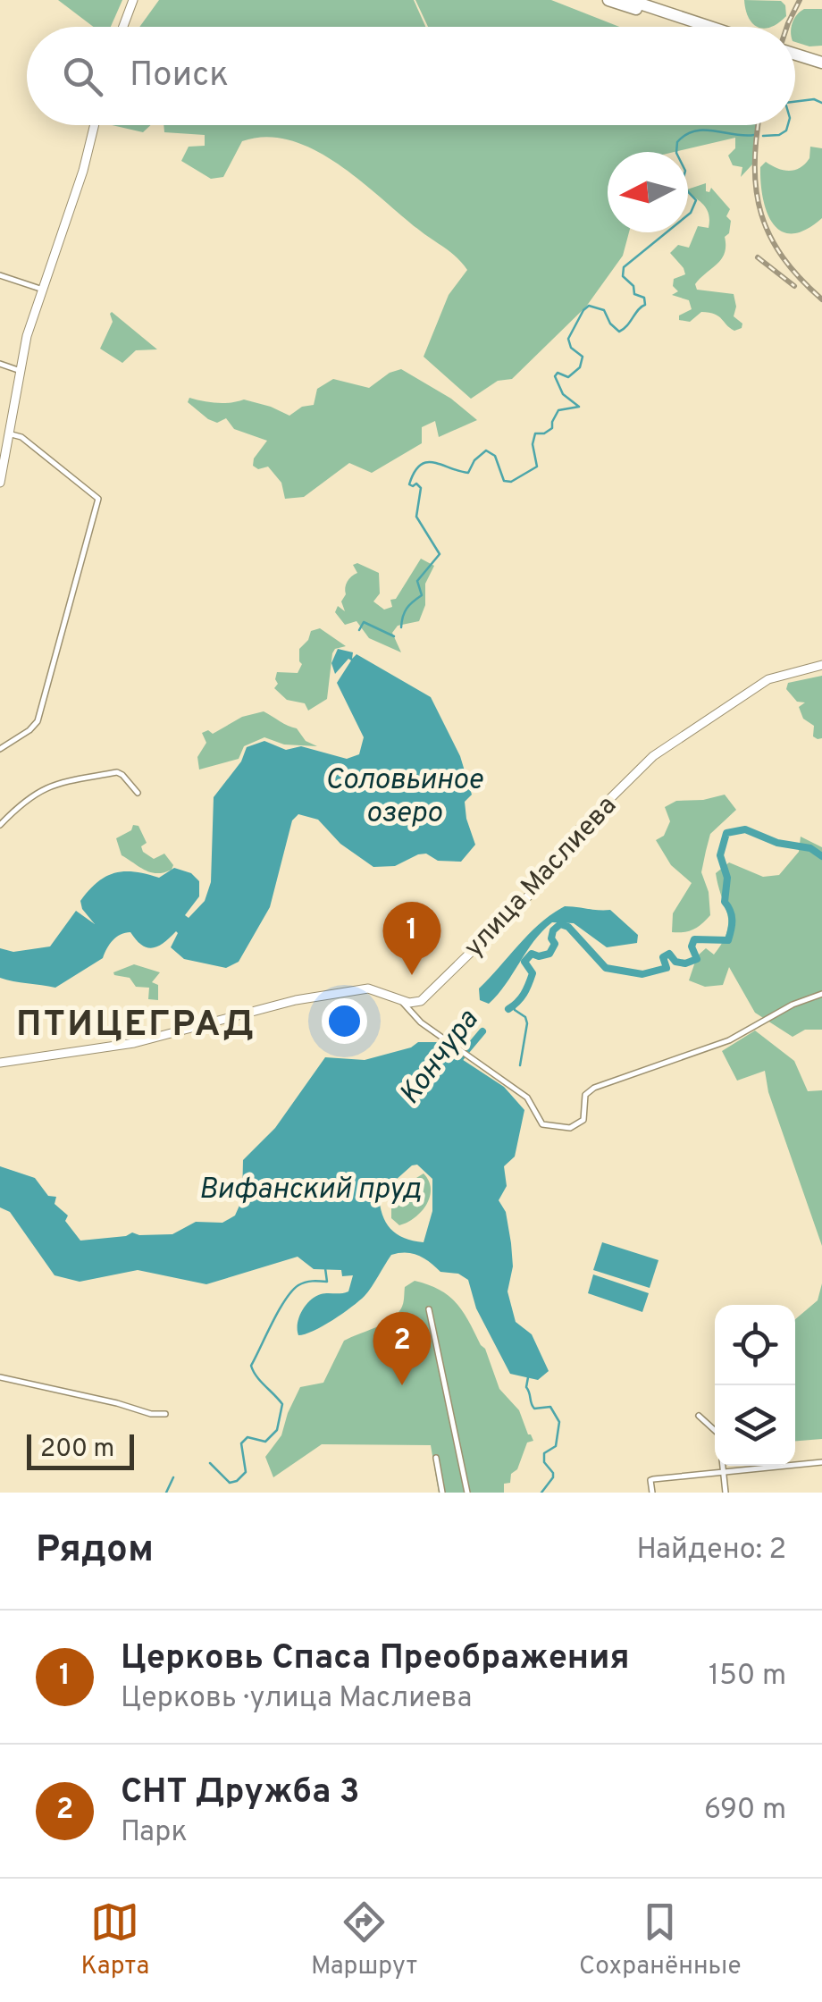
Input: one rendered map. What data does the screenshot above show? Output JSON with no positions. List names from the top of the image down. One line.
{"streets":{"street":["улица Маслиева"]},"districts":["ПТИЦЕГРАД"],"water":["Соловьиное озеро","Кончура","Вифанский пруд"],"scale_bar":"200 m","north":"left","page":{"search":"Поиск","pins":["1","2"],"scale":"200 m","heading":["Рядом","Найдено: 2"],"list":[{"mark":"1","name":"Церковь Спаса Преображения","note":"Церковь · улица Маслиева","value":"150 m"},{"mark":"2","name":"СНТ Дружба 3","note":"Парк","value":"690 m"}],"nav":["Карта","Маршрут","Сохранённые"]}}
